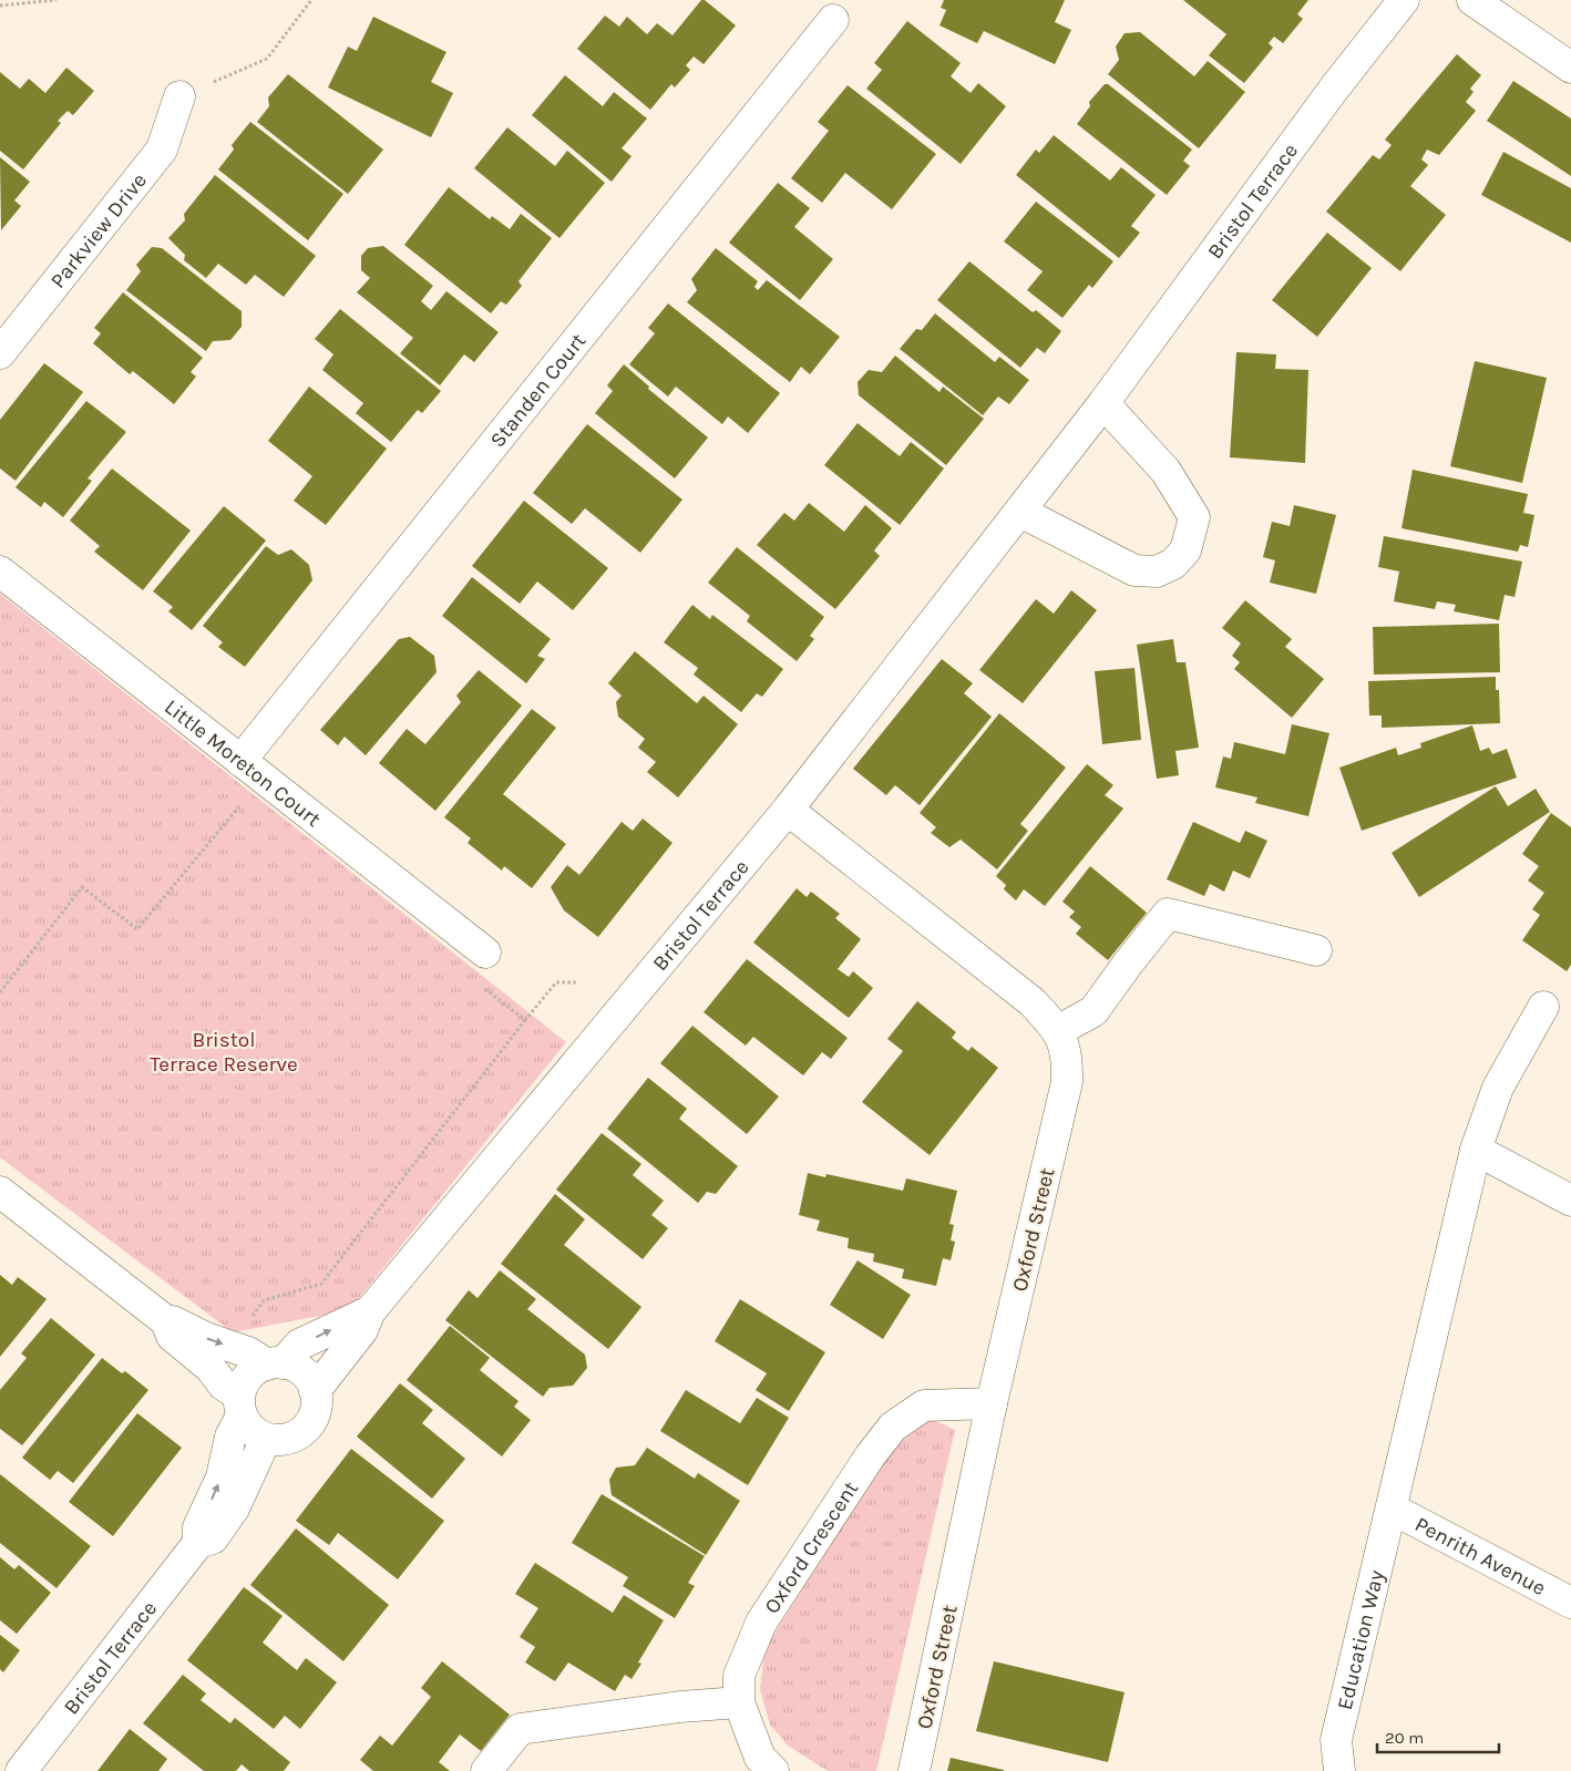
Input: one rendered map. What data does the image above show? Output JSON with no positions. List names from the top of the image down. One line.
{"streets":{"street":["Bristol Terrace","Parkview Drive","Standen Court","Little Moreton Court","Oxford Street","Oxford Crescent","Penrith Avenue","Education Way"]},"crossings":[["Bristol Terrace","Oxford Street"],["Standen Court","Little Moreton Court"],["Oxford Street","Oxford Crescent"],["Penrith Avenue","Education Way"]],"parks":["Bristol Terrace Reserve"],"scale_bar":"20 m"}
